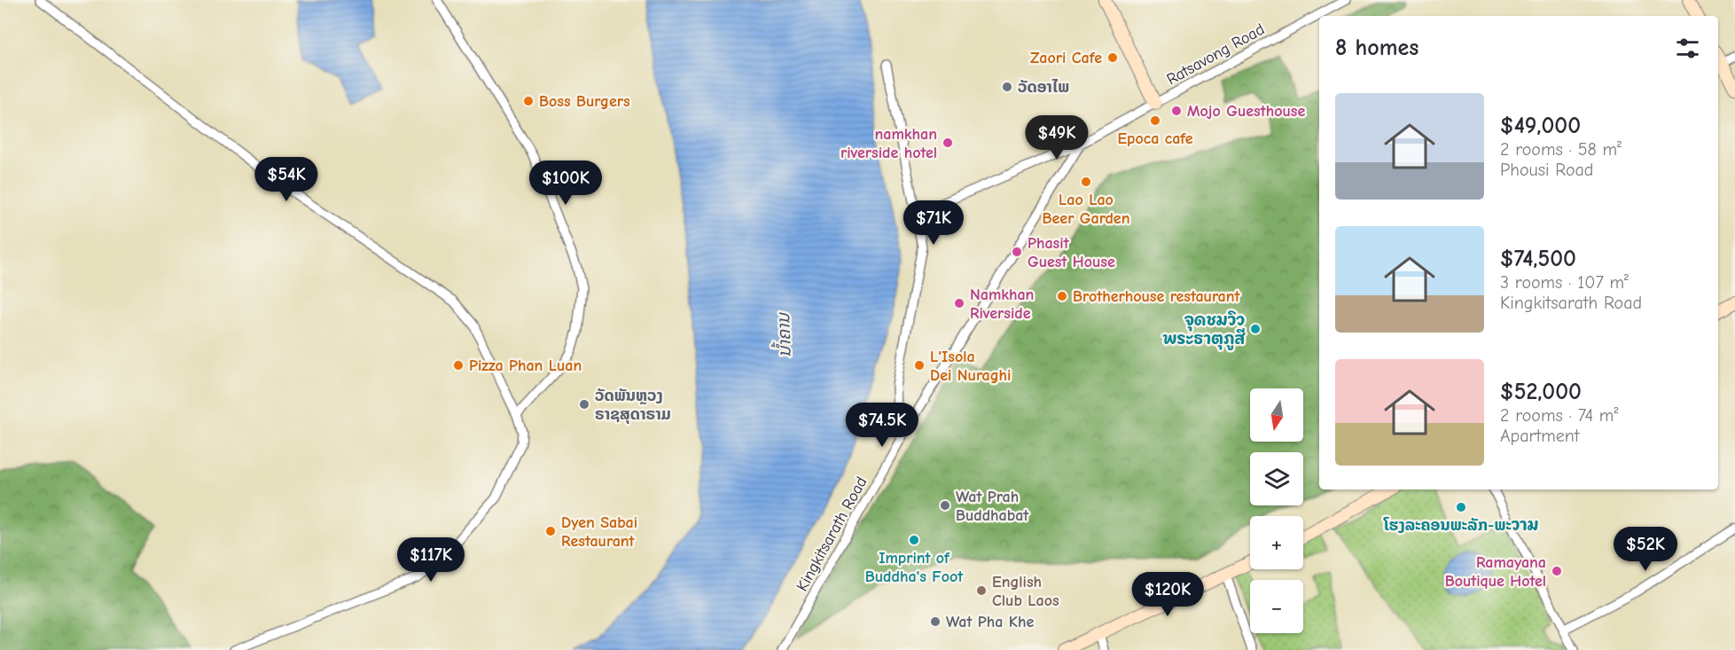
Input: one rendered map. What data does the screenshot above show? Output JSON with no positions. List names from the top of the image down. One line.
{"streets":{"street":["Ratsavong Road","Kingkitsarath Road"]},"crossings":[["Ratsavong Road","Kingkitsarath Road"]],"water":["ນ້ຳຄານ"],"places":["Zaori Cafe","ວັດອາໄພ","Boss Burgers","Mojo Guesthouse","Epoca cafe","namkhan riverside hotel","Lao Lao Beer Garden","Phasit Guest House","Brotherhouse restaurant","Namkhan Riverside","จุดชมวิว พระธาตุภูสี","Pizza Phan Luan","L'Isola Dei Nuraghi","ວັດພັນຫຼວງ ຣາຊສຸດາຣາມ","Wat Prah Buddhabat","ໂຮງລະຄອນພະລັກ-ພະวาม","Dyen Sabai Restaurant","Imprint of Buddha's Foot","Ramayana Boutique Hotel","English Club Laos","Wat Pha Khe"],"north":"bottom","page":{"heading":"8 homes","list":[{"name":"$49,000","note":"2 rooms · 58 m² · Phousi Road"},{"name":"$74,500","note":"3 rooms · 107 m² · Kingkitsarath Road"},{"name":"$52,000","note":"2 rooms · 74 m² · Apartment"}],"price":["$49K","$54K","$100K","$71K","$74.5K","$52K","$117K","$120K"],"map_buttons":["+","−"]}}
